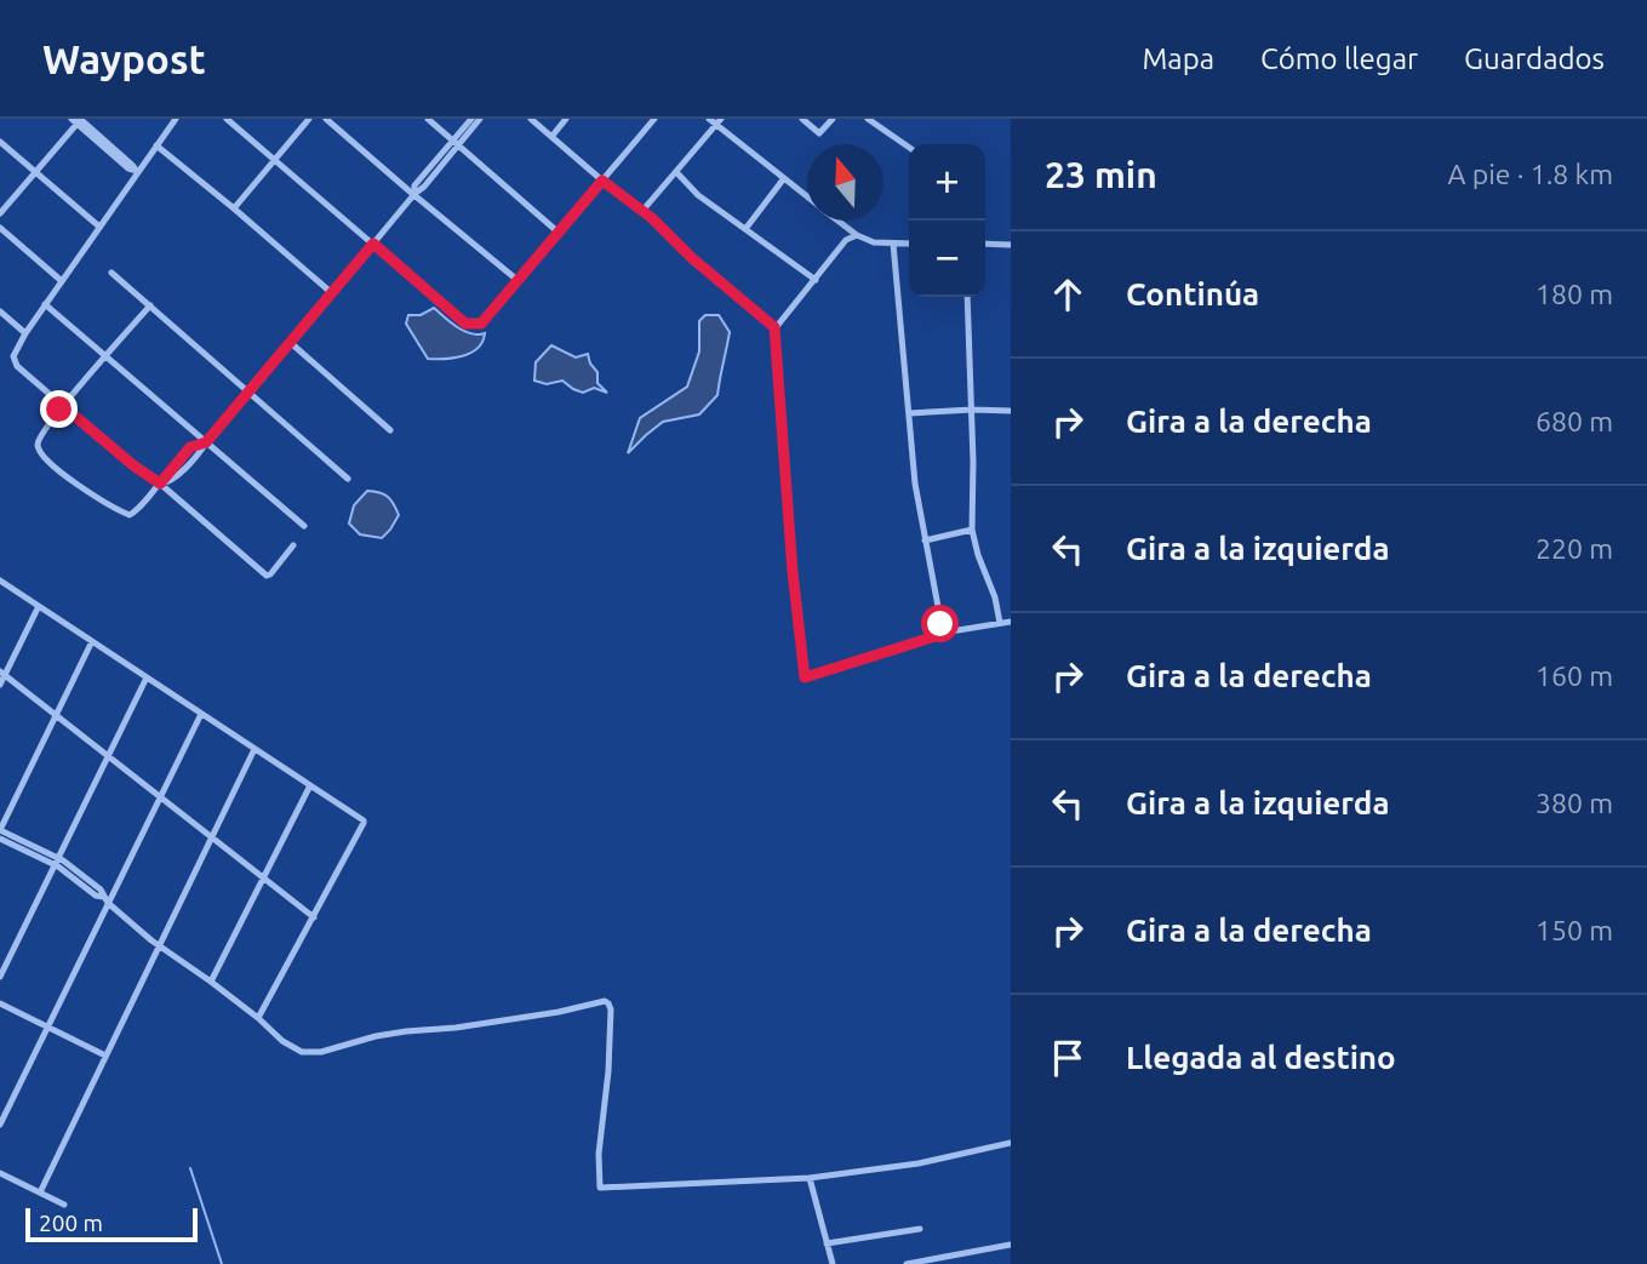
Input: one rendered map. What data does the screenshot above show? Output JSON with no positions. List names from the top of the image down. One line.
{"scale_bar":"200 m","north":"top","page":{"header":"Waypost","nav":["Mapa","Cómo llegar","Guardados"],"heading":["23 min","A pie · 1.8 km"],"map_buttons":["+","−"],"list":[["Continúa","180 m"],["Gira a la derecha","680 m"],["Gira a la izquierda","220 m"],["Gira a la derecha","160 m"],["Gira a la izquierda","380 m"],["Gira a la derecha","150 m"],"Llegada al destino"],"scale":"200 m"}}
